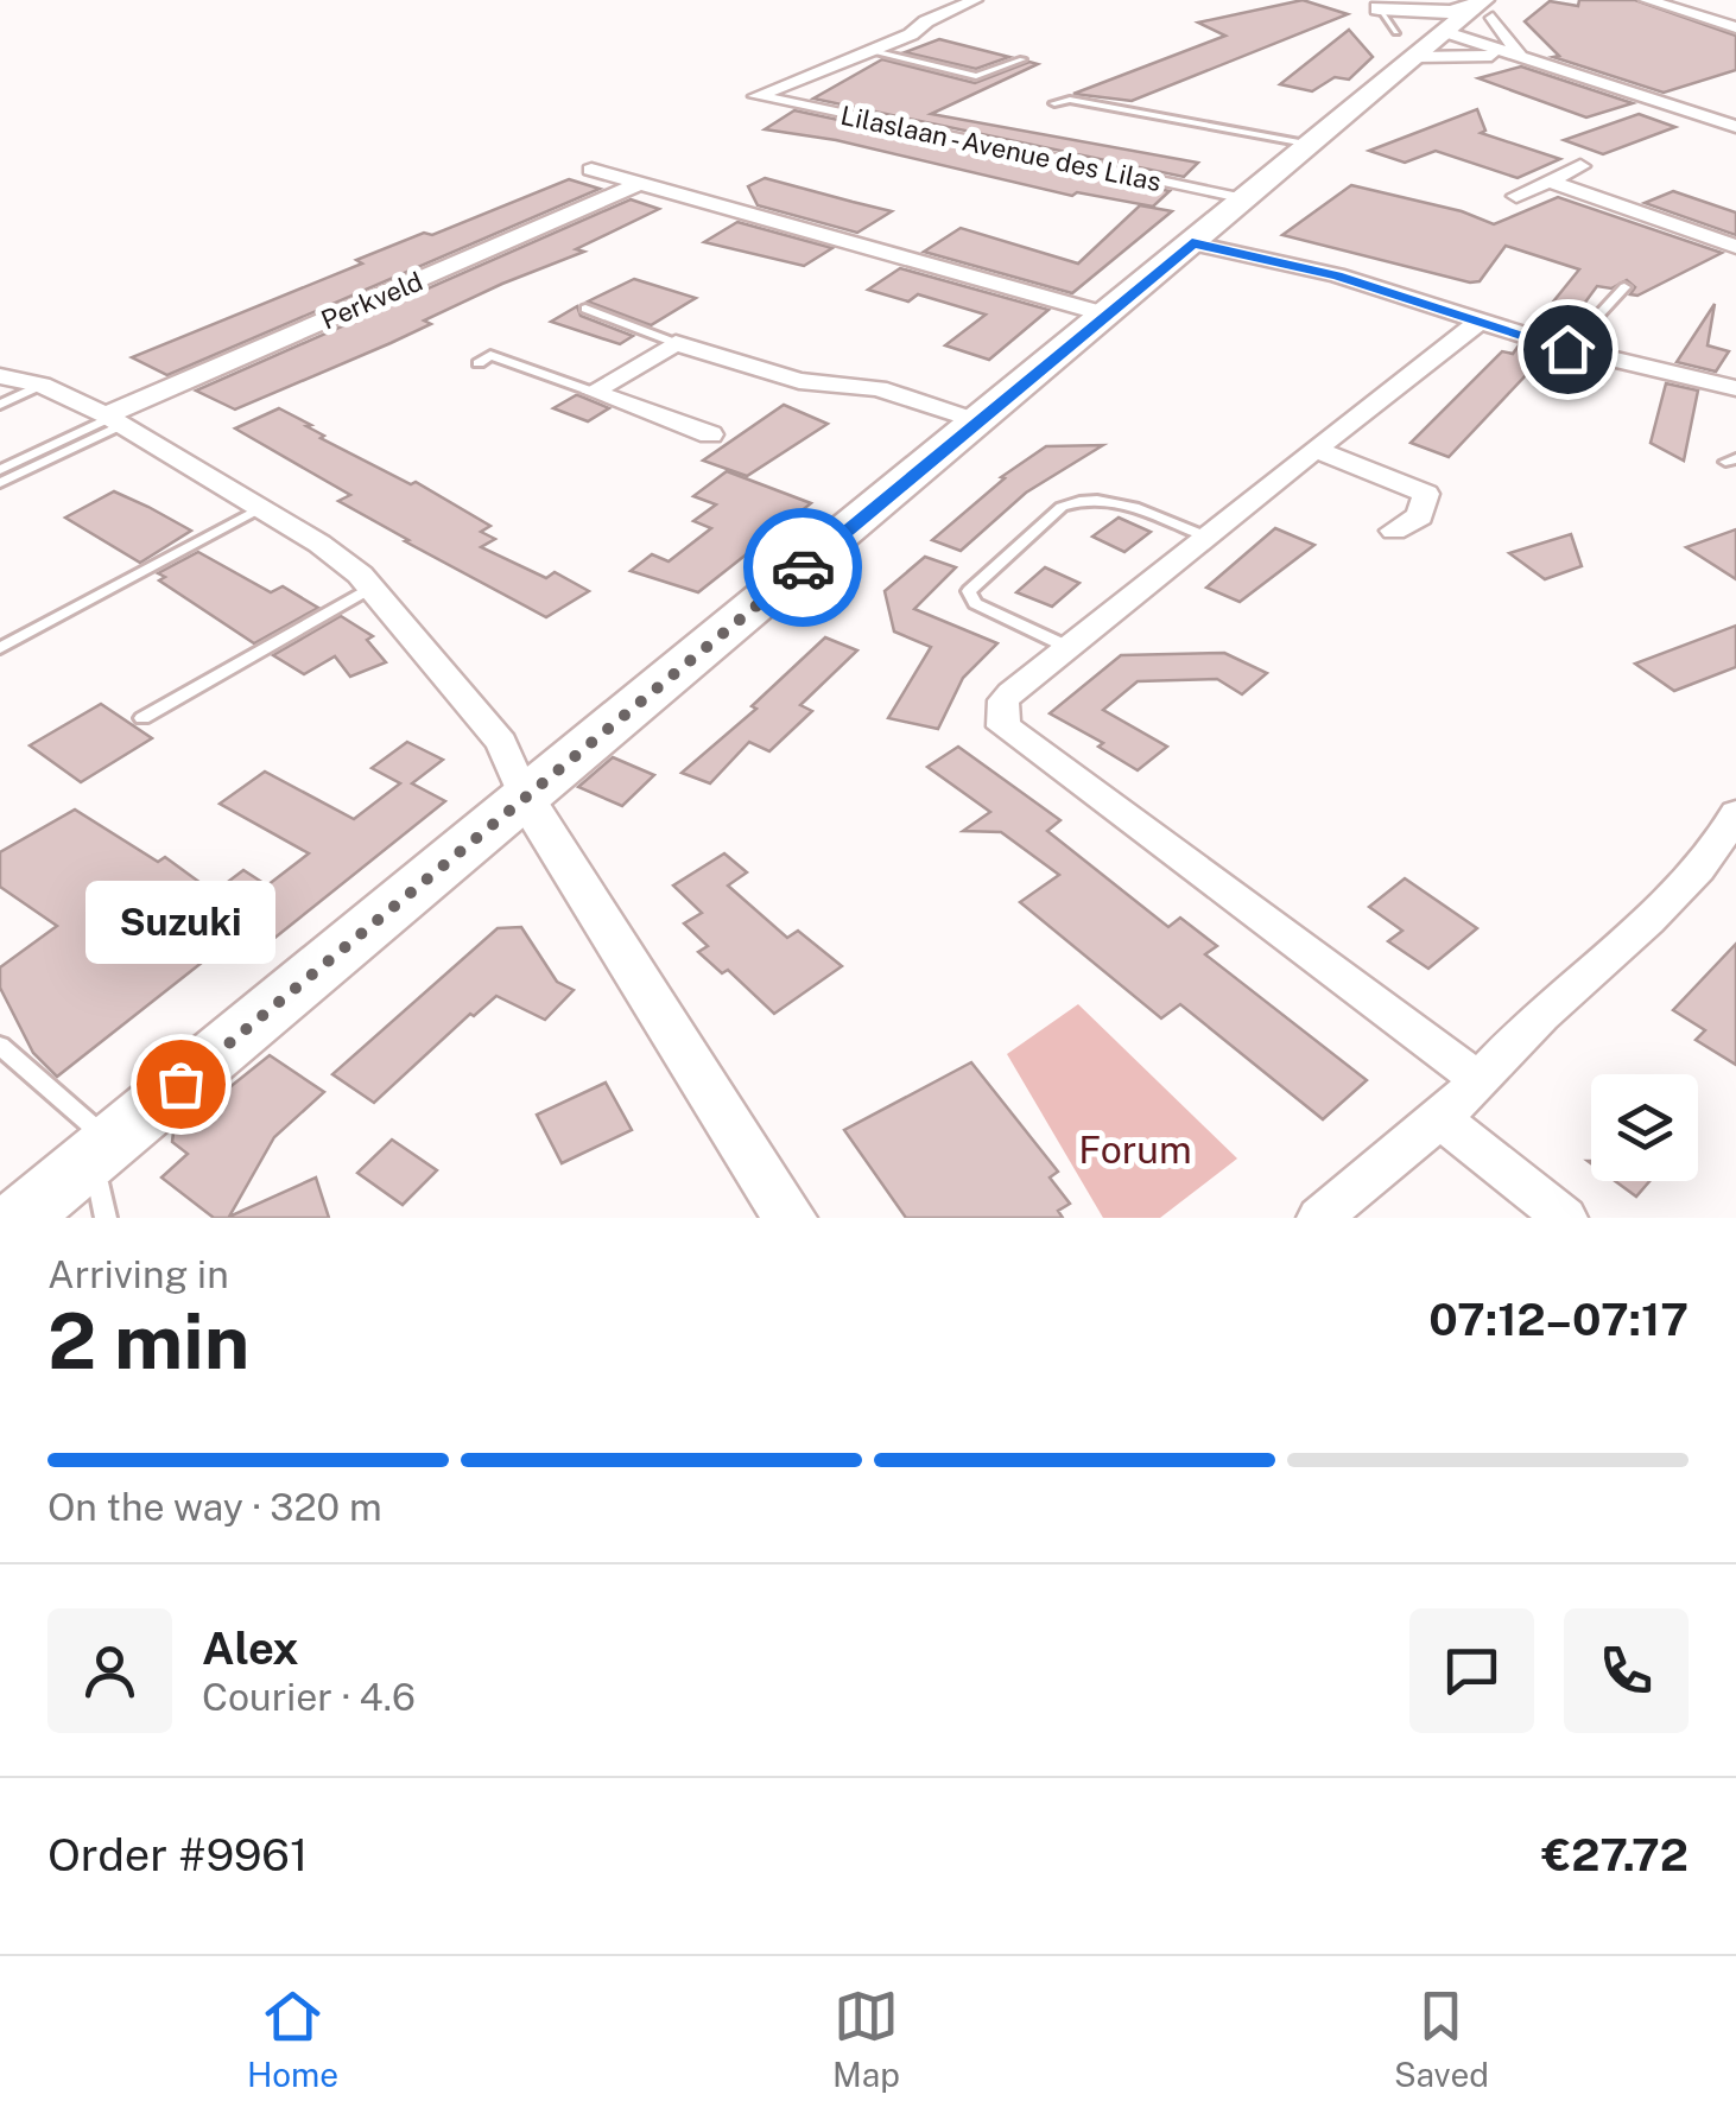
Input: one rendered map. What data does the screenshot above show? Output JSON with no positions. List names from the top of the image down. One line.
{"streets":{"street":["Lilaslaan - Avenue des Lilas","Perkveld"]},"parks":["Forum"],"places":["Suzuki"],"page":{"bubble":"Suzuki","heading":["2 min","Arriving in","07:12–07:17"],"panel":["Alex","Courier · 4.6","Order #9961","€27.72"],"bar":"On the way · 320 m","tabs":["Home","Map","Saved"]}}
